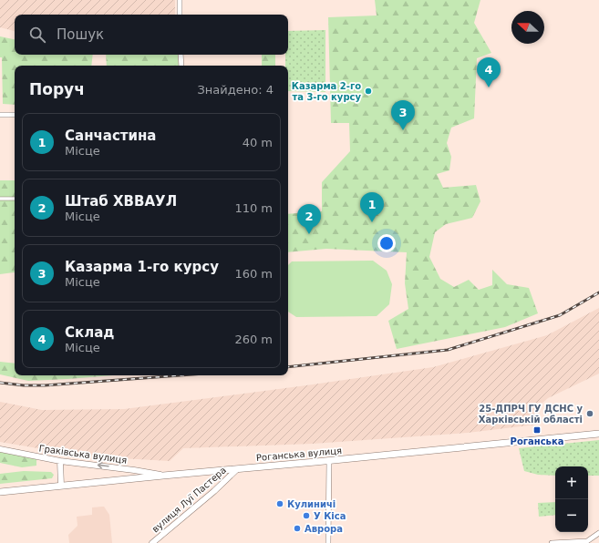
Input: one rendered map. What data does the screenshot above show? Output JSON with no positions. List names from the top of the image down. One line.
{"streets":{"main road":["Роганська вулиця"],"street":["Граківська вулиця","вулиця Луї Пастера"]},"crossings":[["Граківська вулиця","Роганська вулиця"],["Роганська вулиця","вулиця Луї Пастера"]],"one_way":["Граківська вулиця"],"places":{"other":["Казарма 2-го та 3-го курсу","25-ДПРЧ ГУ ДСНС у Харківській області","Кулиничі","У Кіса","Аврора"],"transit":["Роганська"]},"north":"left","page":{"search":"Пошук","pins":["4","3","1","2"],"heading":["Поруч","Знайдено: 4"],"list":[{"mark":"1","name":"Санчастина","note":"Місце","value":"40 m"},{"mark":"2","name":"Штаб ХВВАУЛ","note":"Місце","value":"110 m"},{"mark":"3","name":"Казарма 1-го курсу","note":"Місце","value":"160 m"},{"mark":"4","name":"Склад","note":"Місце","value":"260 m"}],"map_buttons":["+","−"]}}
